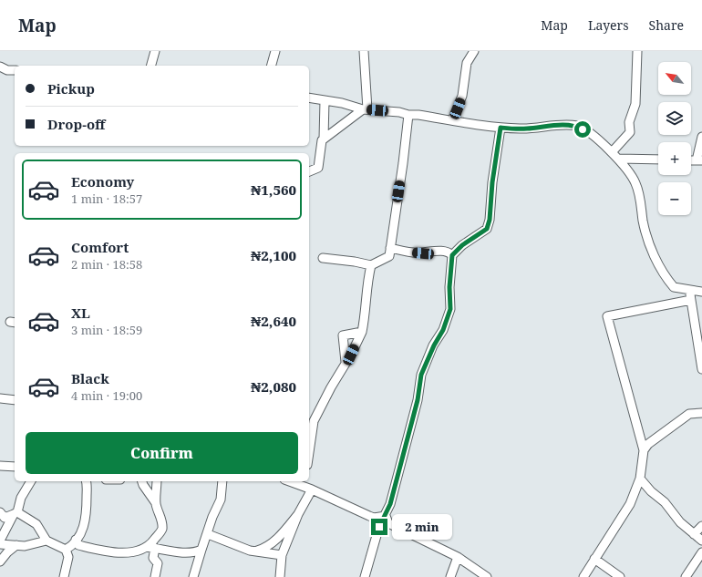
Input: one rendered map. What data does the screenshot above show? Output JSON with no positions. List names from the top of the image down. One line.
{"north":"top left","page":{"header":"Map","nav":["Map","Layers","Share"],"map_buttons":["+","−"],"banner":["Pickup","Drop-off"],"list":[{"name":"Economy","note":"1 min · 18:57","value":"₦1,560"},{"name":"Comfort","note":"2 min · 18:58","value":"₦2,100"},{"name":"XL","note":"3 min · 18:59","value":"₦2,640"},{"name":"Black","note":"4 min · 19:00","value":"₦2,080"}],"buttons":"Confirm","bubble":"2 min"}}
